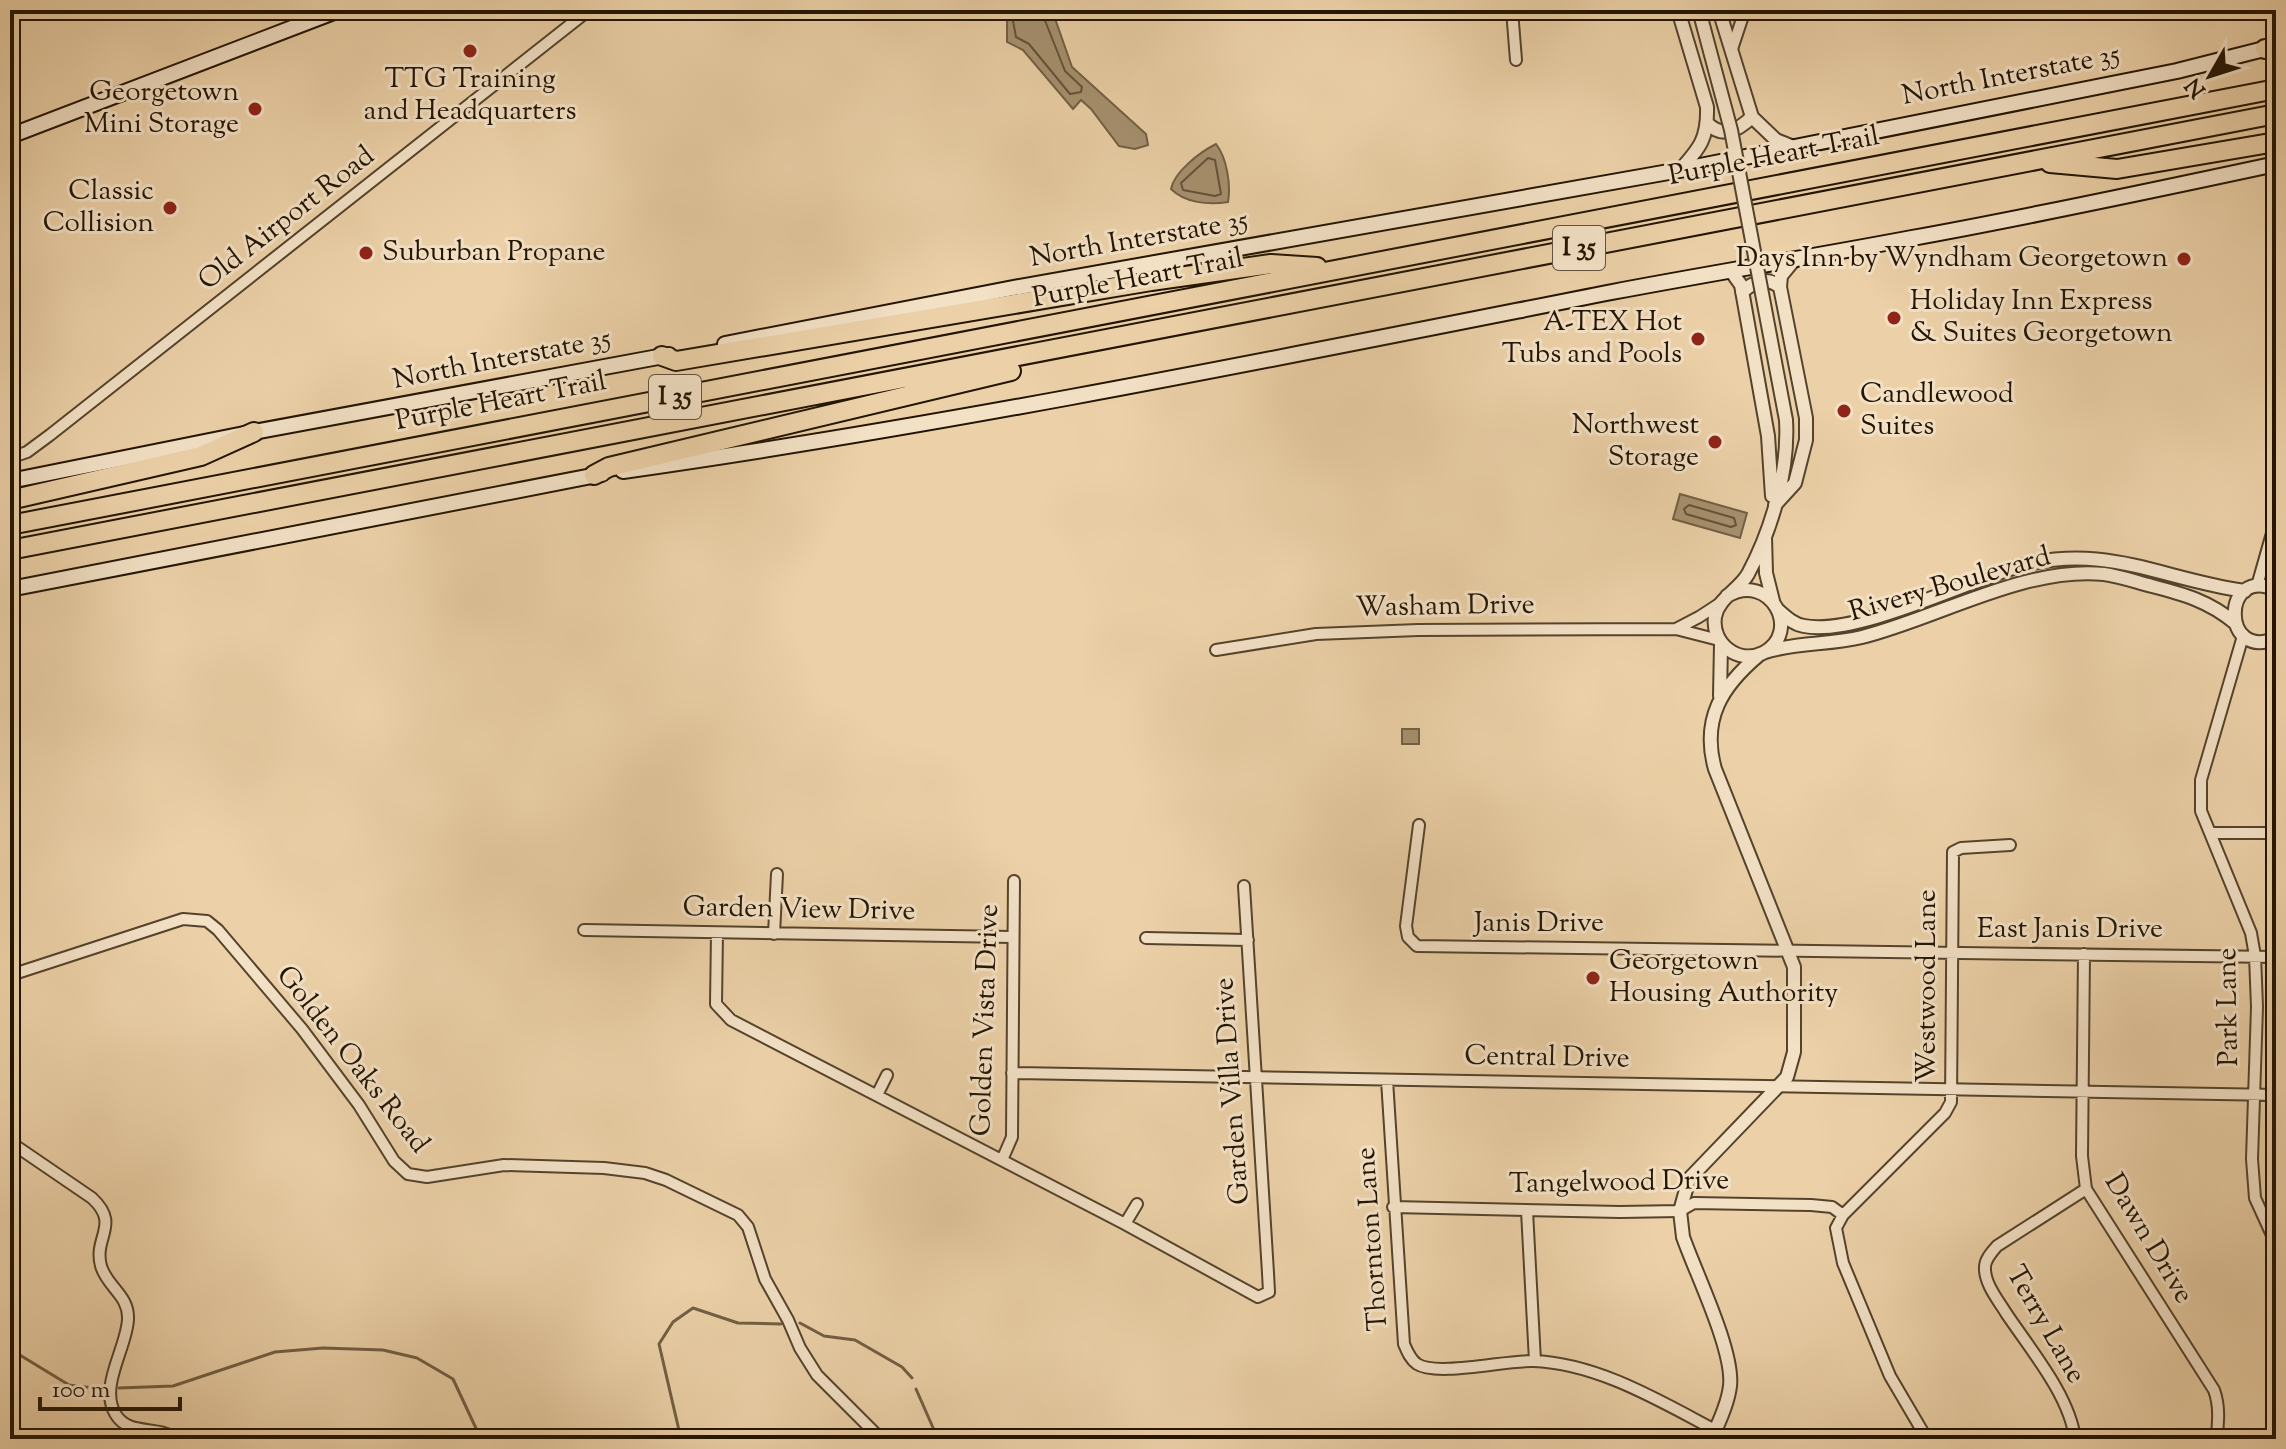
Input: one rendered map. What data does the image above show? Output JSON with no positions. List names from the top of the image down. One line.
{"streets":{"highway":["Purple Heart Trail","I 35"],"main road":["North Interstate 35"],"street":["Old Airport Road","Rivery Boulevard","Washam Drive","Garden View Drive","Janis Drive","East Janis Drive","Westwood Lane","Park Lane","Golden Vista Drive","Central Drive","Golden Oaks Road","Garden Villa Drive","Tangelwood Drive","Thornton Lane","Dawn Drive","Terry Lane"]},"crossings":[["Rivery Boulevard","Washam Drive"],["Garden View Drive","Golden Vista Drive"],["Janis Drive","East Janis Drive"],["East Janis Drive","Westwood Lane"],["East Janis Drive","Park Lane"],["East Janis Drive","Dawn Drive"],["Westwood Lane","Central Drive"],["Westwood Lane","Tangelwood Drive"],["Park Lane","Central Drive"],["Golden Vista Drive","Central Drive"],["Central Drive","Garden Villa Drive"],["Central Drive","Thornton Lane"],["Central Drive","Dawn Drive"],["Tangelwood Drive","Thornton Lane"],["Dawn Drive","Terry Lane"]],"places":["TTG Training and Headquarters","Georgetown Mini Storage","Classic Collision","Suburban Propane","Days Inn by Wyndham Georgetown","Holiday Inn Express & Suites Georgetown","A-TEX Hot Tubs and Pools","Candlewood Suites","Northwest Storage","Georgetown Housing Authority"],"scale_bar":"100 m","north":"bottom left"}
